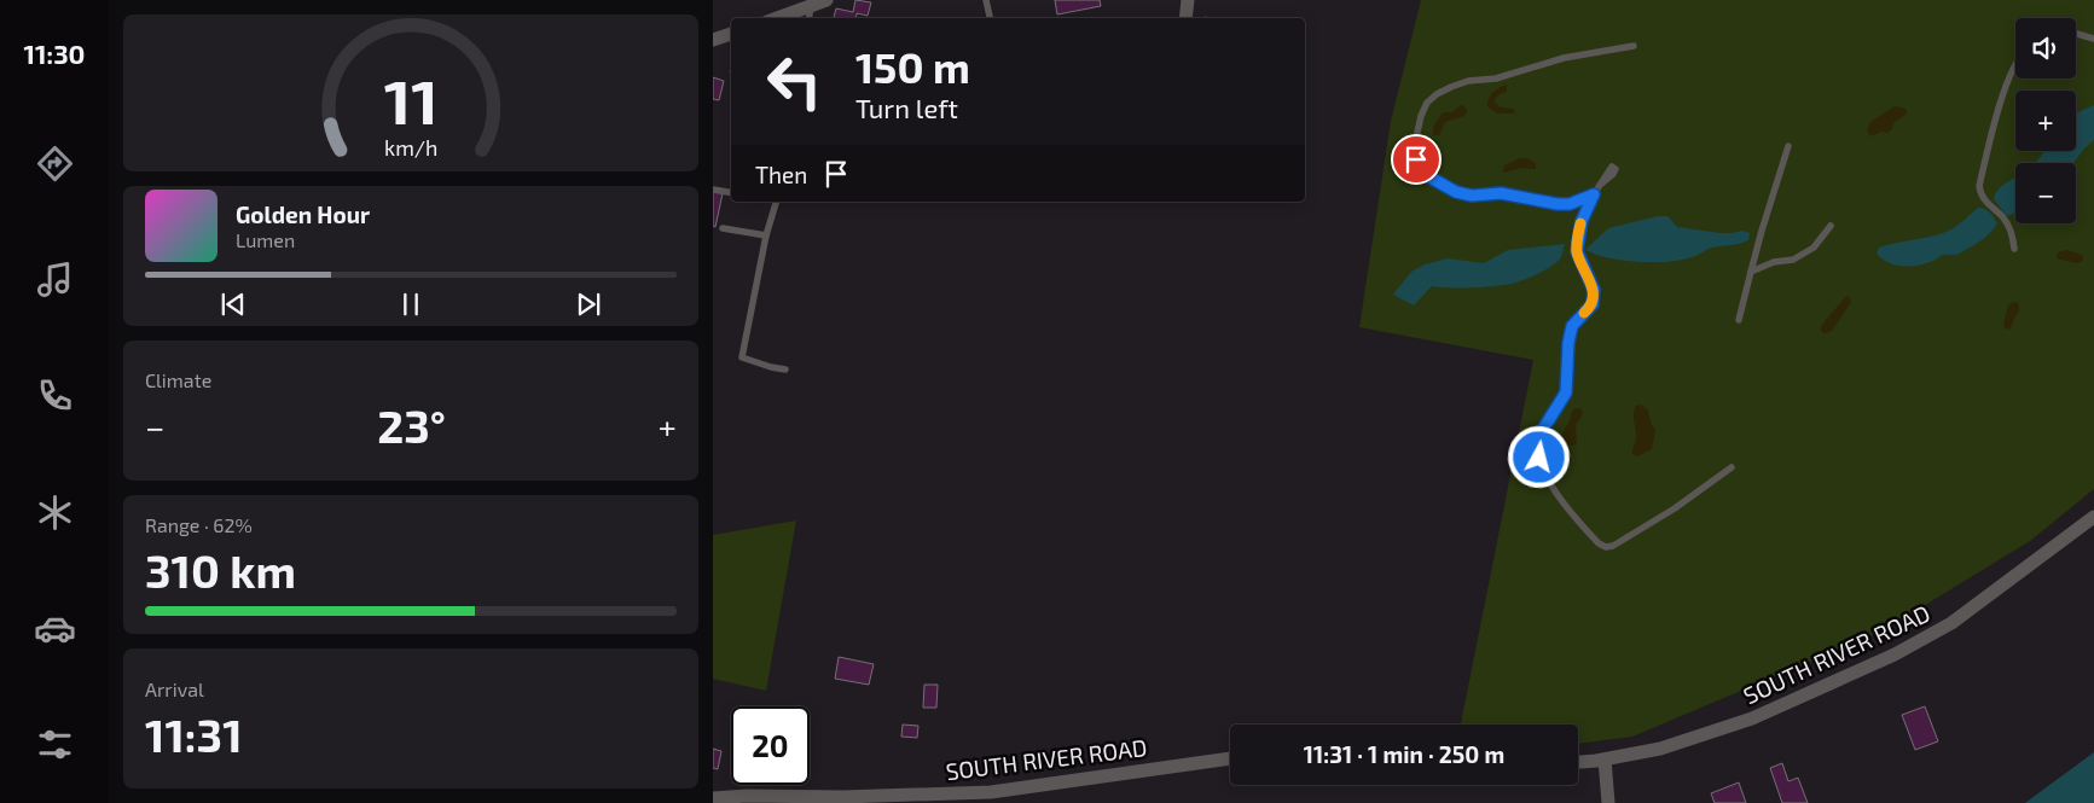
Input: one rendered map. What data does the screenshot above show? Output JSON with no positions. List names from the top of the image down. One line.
{"streets":{"street":["SOUTH RIVER ROAD"]},"page":{"tabs":"11:30","map_buttons":["+","−"],"turn":["150 m","Turn left"],"then":"Then","song":["Golden Hour","Lumen"],"tile":["Climate",["Range · 62%","310 km"],["Arrival","11:31"]],"heat":["−","23°","+"],"limit":"20","trip":"11:31 · 1 min · 250 m","gauge":["11","km/h"]}}
